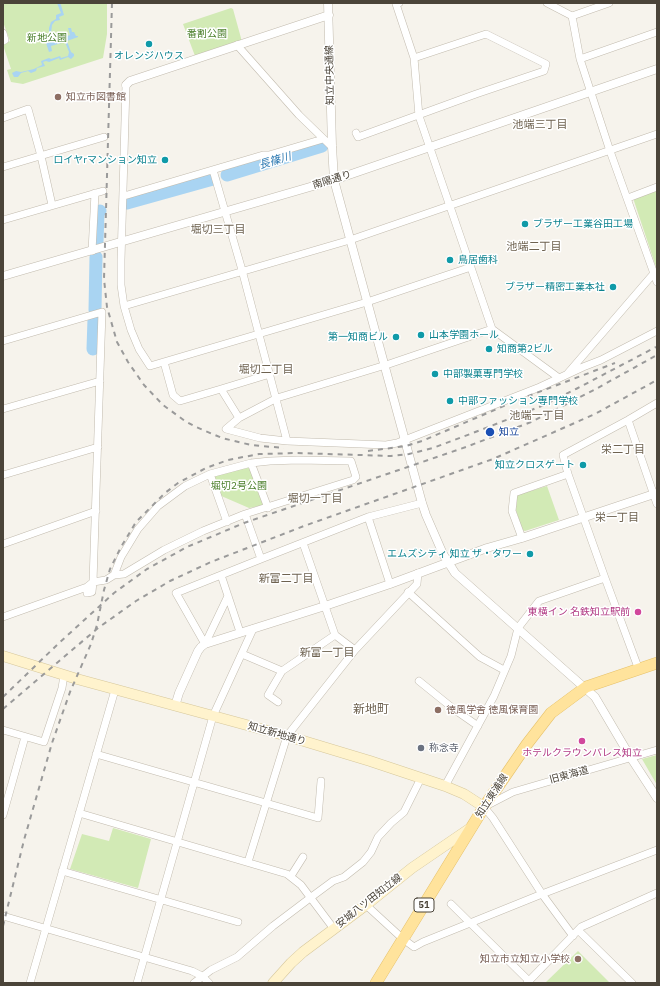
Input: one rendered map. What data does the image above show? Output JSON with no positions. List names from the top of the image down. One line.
{"streets":{"main road":["知立新地通り","知立東浦線","安城八ツ田知立線","51"],"street":["知立中央通線","南陽通り","旧東海道"]},"crossings":[["知立中央通線","南陽通り"],["知立中央通線","旧東海道"],["知立中央通線","知立東浦線"],["知立新地通り","旧東海道"],["知立新地通り","知立東浦線"],["旧東海道","知立東浦線"],["知立東浦線","安城八ツ田知立線"]],"districts":["池端三丁目","堀切三丁目","池端二丁目","堀切二丁目","池端一丁目","栄二丁目","堀切一丁目","栄一丁目","新富二丁目","新富一丁目","新地町"],"water":["長篠川"],"parks":["番割公園","新地公園","堀切2号公園"],"places":["オレンジハウス","知立市図書館","ロイヤrマンション知立","ブラザー工業谷田工場","鳥居歯科","ブラザー精密工業本社","山本学園ホール","第一知商ビル","知商第2ビル","中部製菓専門学校","中部ファッション専門学校","知立","知立クロスゲート","エムズシティ 知立 ザ・タワー","東横イン 名鉄知立駅前","徳風学舎 徳風保育園","ホテルクラウンパレス知立","称念寺","知立市立知立小学校"]}
